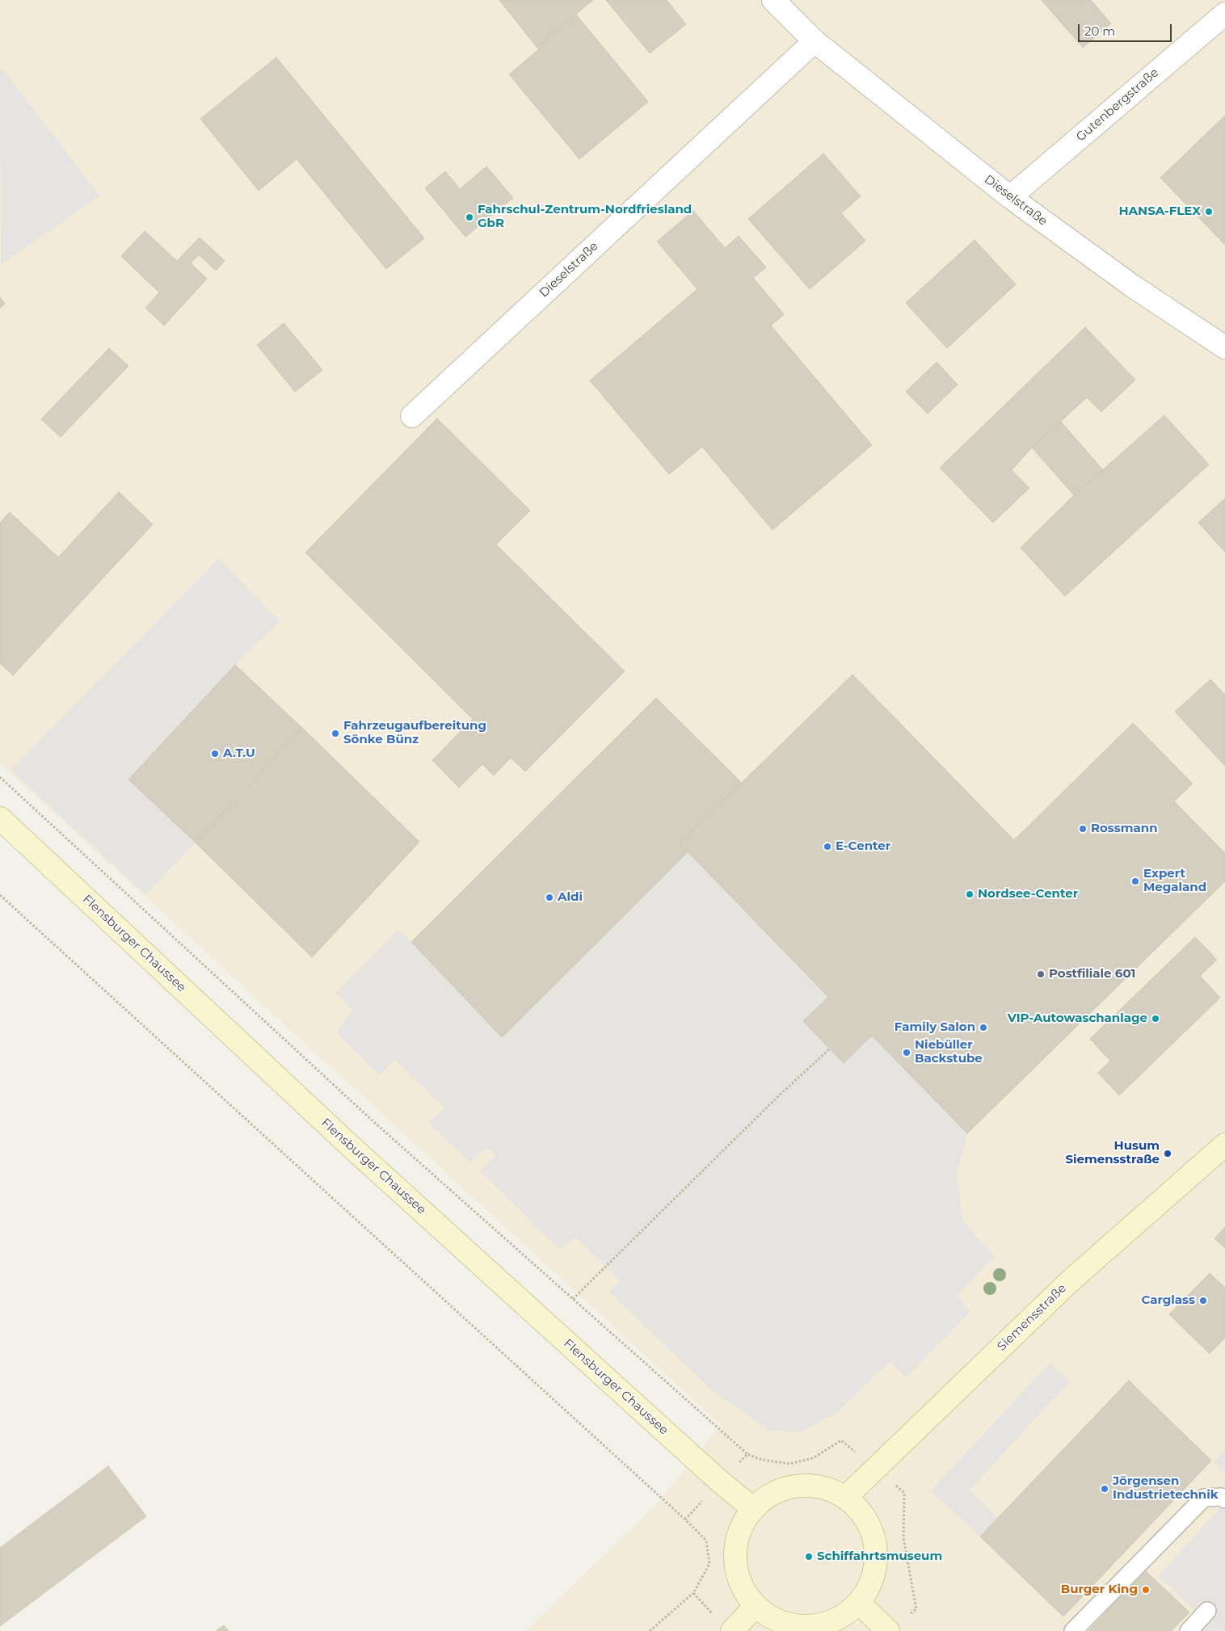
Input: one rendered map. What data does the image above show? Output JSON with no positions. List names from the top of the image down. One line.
{"streets":{"main road":["Flensburger Chaussee","Siemensstraße"],"street":["Gutenbergstraße","Dieselstraße"]},"crossings":[["Gutenbergstraße","Dieselstraße"],["Flensburger Chaussee","Siemensstraße"]],"places":["HANSA-FLEX","Fahrschul-Zentrum-Nordfriesland GbR","Fahrzeugaufbereitung Sönke Bünz","A.T.U","Rossmann","E-Center","Expert Megaland","Nordsee-Center","Aldi","Postfiliale 601","VIP-Autowaschanlage","Family Salon","Niebüller Backstube","Husum Siemensstraße","Carglass","Jörgensen Industrietechnik","Schiffahrtsmuseum","Burger King"],"scale_bar":"20 m"}
